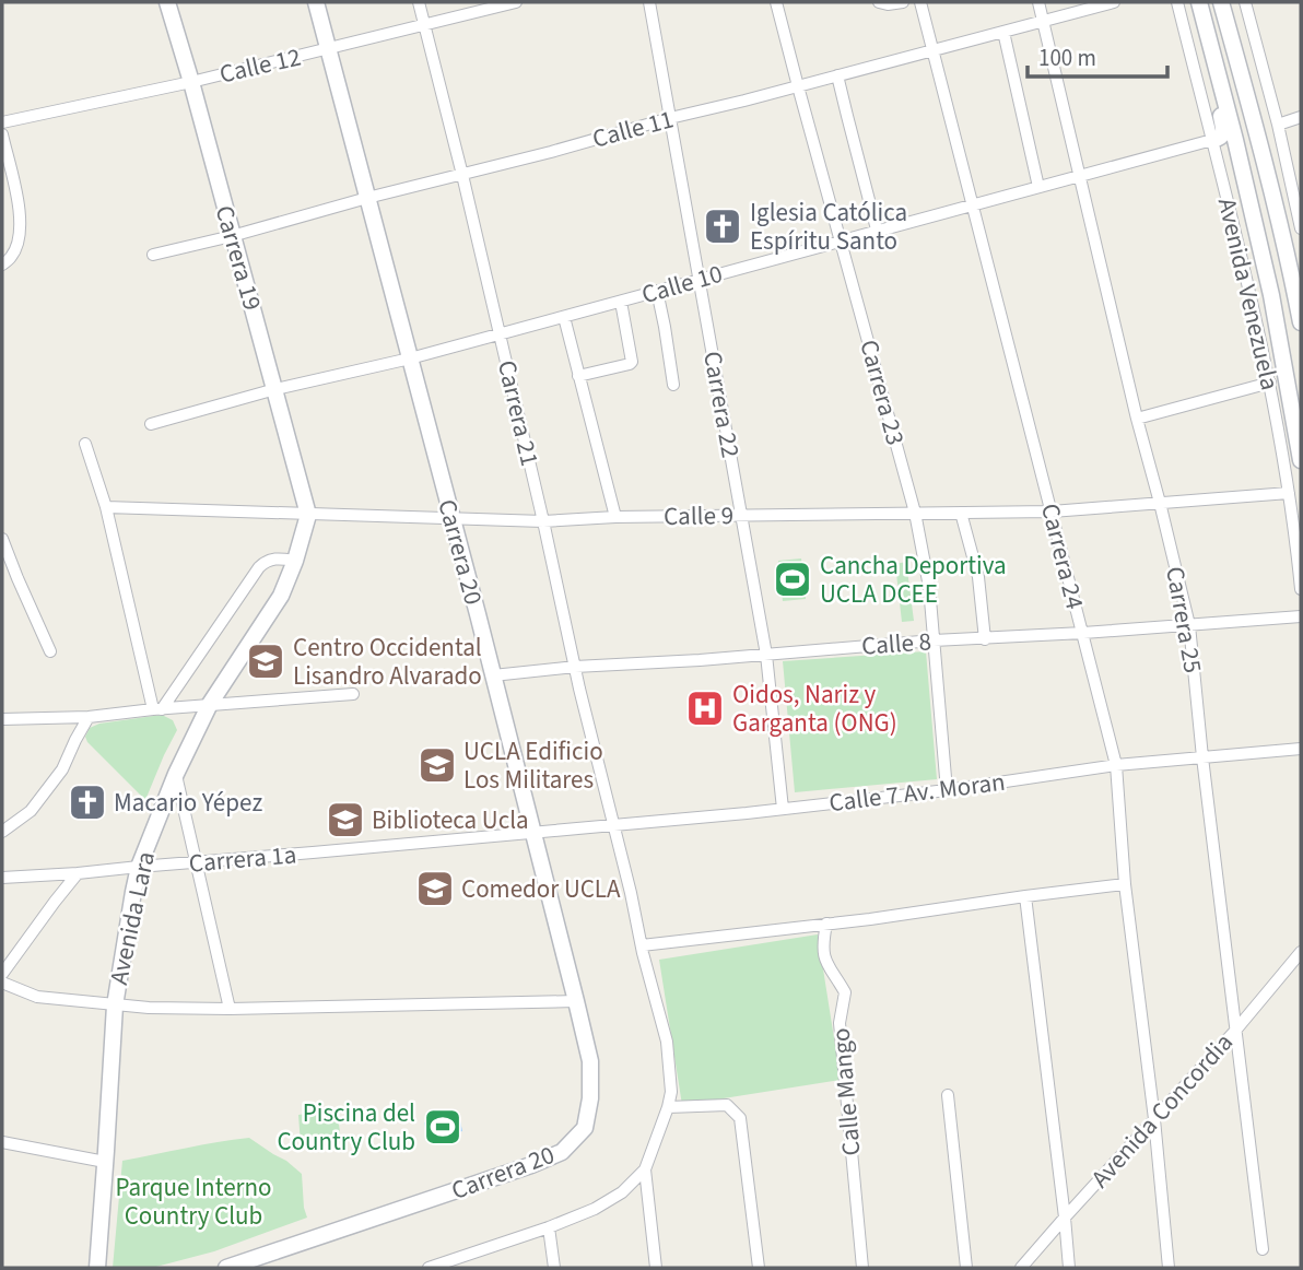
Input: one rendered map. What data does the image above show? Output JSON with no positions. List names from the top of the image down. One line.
{"streets":{"street":["Calle 12","Calle 11","Carrera 19","Calle 10","Avenida Venezuela","Carrera 23","Carrera 22","Carrera 21","Calle 9","Carrera 20","Carrera 24","Carrera 25","Calle 8","Calle 7 Av. Moran","Carrera 1a","Avenida Lara","Calle Mango","Avenida Concordia"]},"crossings":[["Calle 12","Carrera 19"],["Calle 12","Carrera 21"],["Calle 12","Carrera 20"],["Calle 11","Carrera 19"],["Calle 11","Carrera 23"],["Calle 11","Carrera 22"],["Calle 11","Carrera 21"],["Calle 11","Carrera 20"],["Calle 11","Carrera 24"],["Calle 11","Carrera 25"],["Carrera 19","Calle 10"],["Carrera 19","Calle 9"],["Carrera 19","Avenida Lara"],["Calle 10","Avenida Venezuela"],["Calle 10","Carrera 23"],["Calle 10","Carrera 22"],["Calle 10","Carrera 21"],["Calle 10","Carrera 20"],["Calle 10","Carrera 24"],["Calle 10","Carrera 25"],["Avenida Venezuela","Calle 9"],["Carrera 23","Calle 9"],["Carrera 23","Calle 8"],["Carrera 23","Calle 7 Av. Moran"],["Carrera 22","Calle 9"],["Carrera 22","Calle 8"],["Carrera 22","Calle 7 Av. Moran"],["Carrera 21","Calle 9"],["Carrera 21","Calle 8"],["Carrera 21","Calle 7 Av. Moran"],["Calle 9","Carrera 20"],["Calle 9","Carrera 24"],["Calle 9","Carrera 25"],["Calle 9","Avenida Lara"],["Carrera 20","Calle 8"],["Carrera 20","Calle 7 Av. Moran"],["Carrera 20","Carrera 1a"],["Carrera 24","Calle 8"],["Carrera 24","Calle 7 Av. Moran"],["Carrera 24","Avenida Concordia"],["Carrera 25","Calle 8"],["Carrera 25","Calle 7 Av. Moran"],["Carrera 25","Avenida Concordia"],["Calle 7 Av. Moran","Carrera 1a"],["Carrera 1a","Avenida Lara"]],"parks":["Parque Interno Country Club"],"places":{"church":["Iglesia Católica Espíritu Santo","Macario Yépez"],"sports":["Cancha Deportiva UCLA DCEE","Piscina del Country Club"],"school or university":["Centro Occidental Lisandro Alvarado","UCLA Edificio Los Militares","Biblioteca Ucla","Comedor UCLA"],"hospital":["Oidos, Nariz y Garganta (ONG)"]},"scale_bar":"100 m"}
